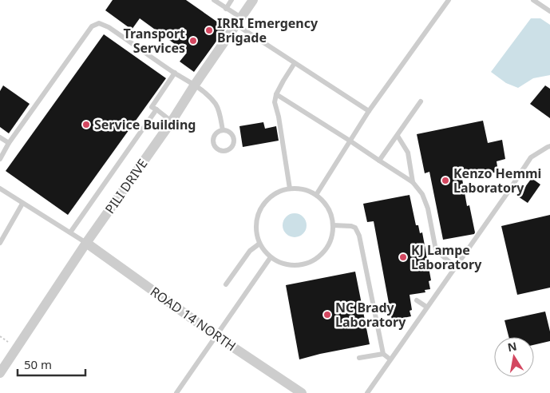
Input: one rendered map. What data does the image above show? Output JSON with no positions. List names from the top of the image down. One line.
{"streets":{"street":["PILI DRIVE","ROAD 14 NORTH"]},"crossings":[["PILI DRIVE","ROAD 14 NORTH"]],"places":["IRRI Emergency Brigade","Transport Services","Service Building","Kenzo Hemmi Laboratory","KJ Lampe Laboratory","NC Brady Laboratory"],"scale_bar":"50 m","north":"top"}
